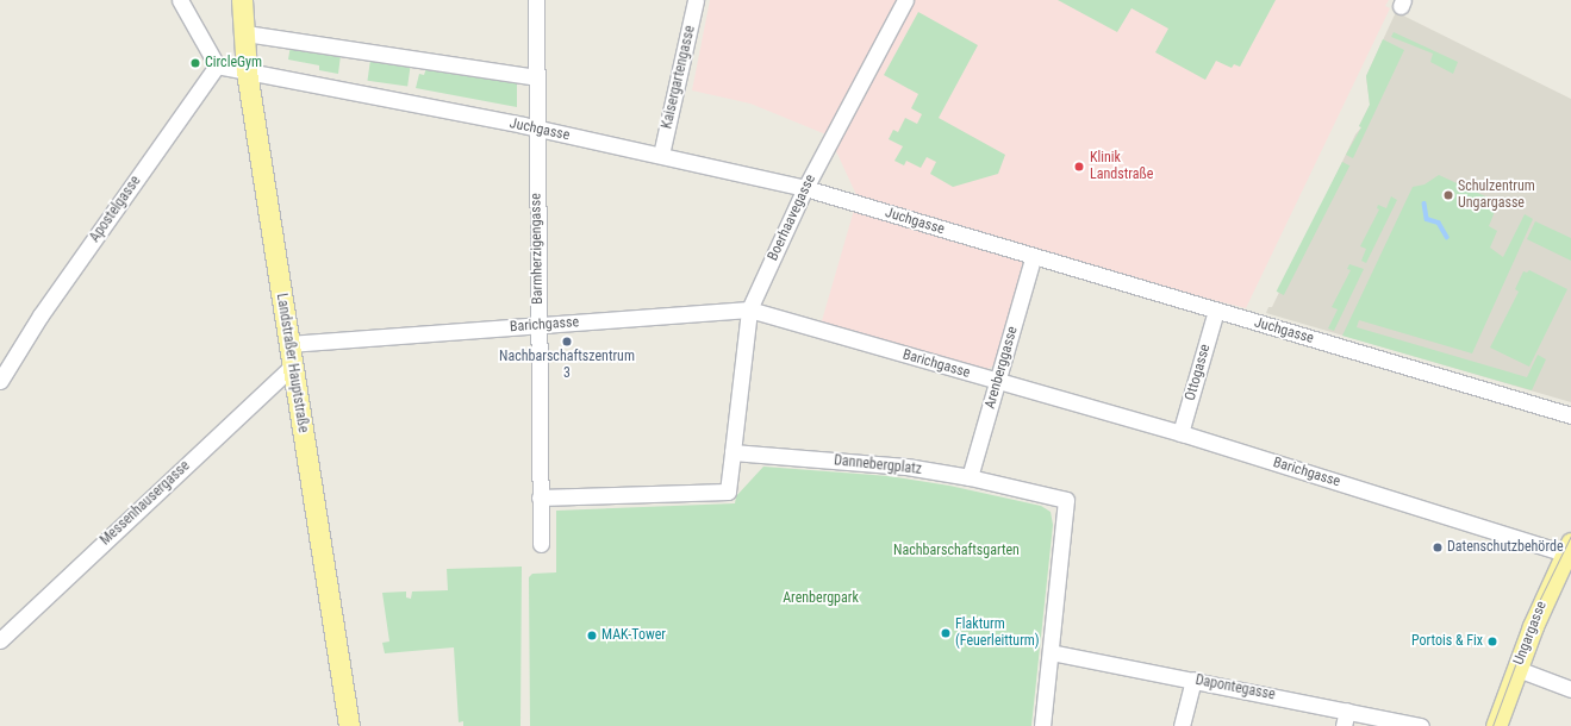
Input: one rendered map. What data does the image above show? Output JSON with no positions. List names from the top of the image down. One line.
{"streets":{"main road":["Landstraßer Hauptstraße","Ungargasse"],"street":["Kaisergartengasse","Juchgasse","Apostelgasse","Boerhaavegasse","Barmherzigengasse","Barichgasse","Arenberggasse","Ottogasse","Dannebergplatz","Messenhausergasse","Dapontegasse"]},"crossings":[["Kaisergartengasse","Juchgasse"],["Juchgasse","Boerhaavegasse"],["Juchgasse","Barmherzigengasse"],["Juchgasse","Landstraßer Hauptstraße"],["Juchgasse","Arenberggasse"],["Juchgasse","Ottogasse"],["Boerhaavegasse","Barichgasse"],["Boerhaavegasse","Dannebergplatz"],["Barmherzigengasse","Barichgasse"],["Barichgasse","Landstraßer Hauptstraße"],["Barichgasse","Arenberggasse"],["Barichgasse","Ottogasse"],["Barichgasse","Ungargasse"],["Landstraßer Hauptstraße","Messenhausergasse"],["Arenberggasse","Dannebergplatz"],["Dannebergplatz","Dapontegasse"]],"parks":["Nachbarschaftsgarten","Arenbergpark"],"places":["CircleGym","Klinik Landstraße","Schulzentrum Ungargasse","Nachbarschaftszentrum 3","Datenschutzbehörde","Flakturm (Feuerleitturm)","MAK-Tower","Portois & Fix"]}
